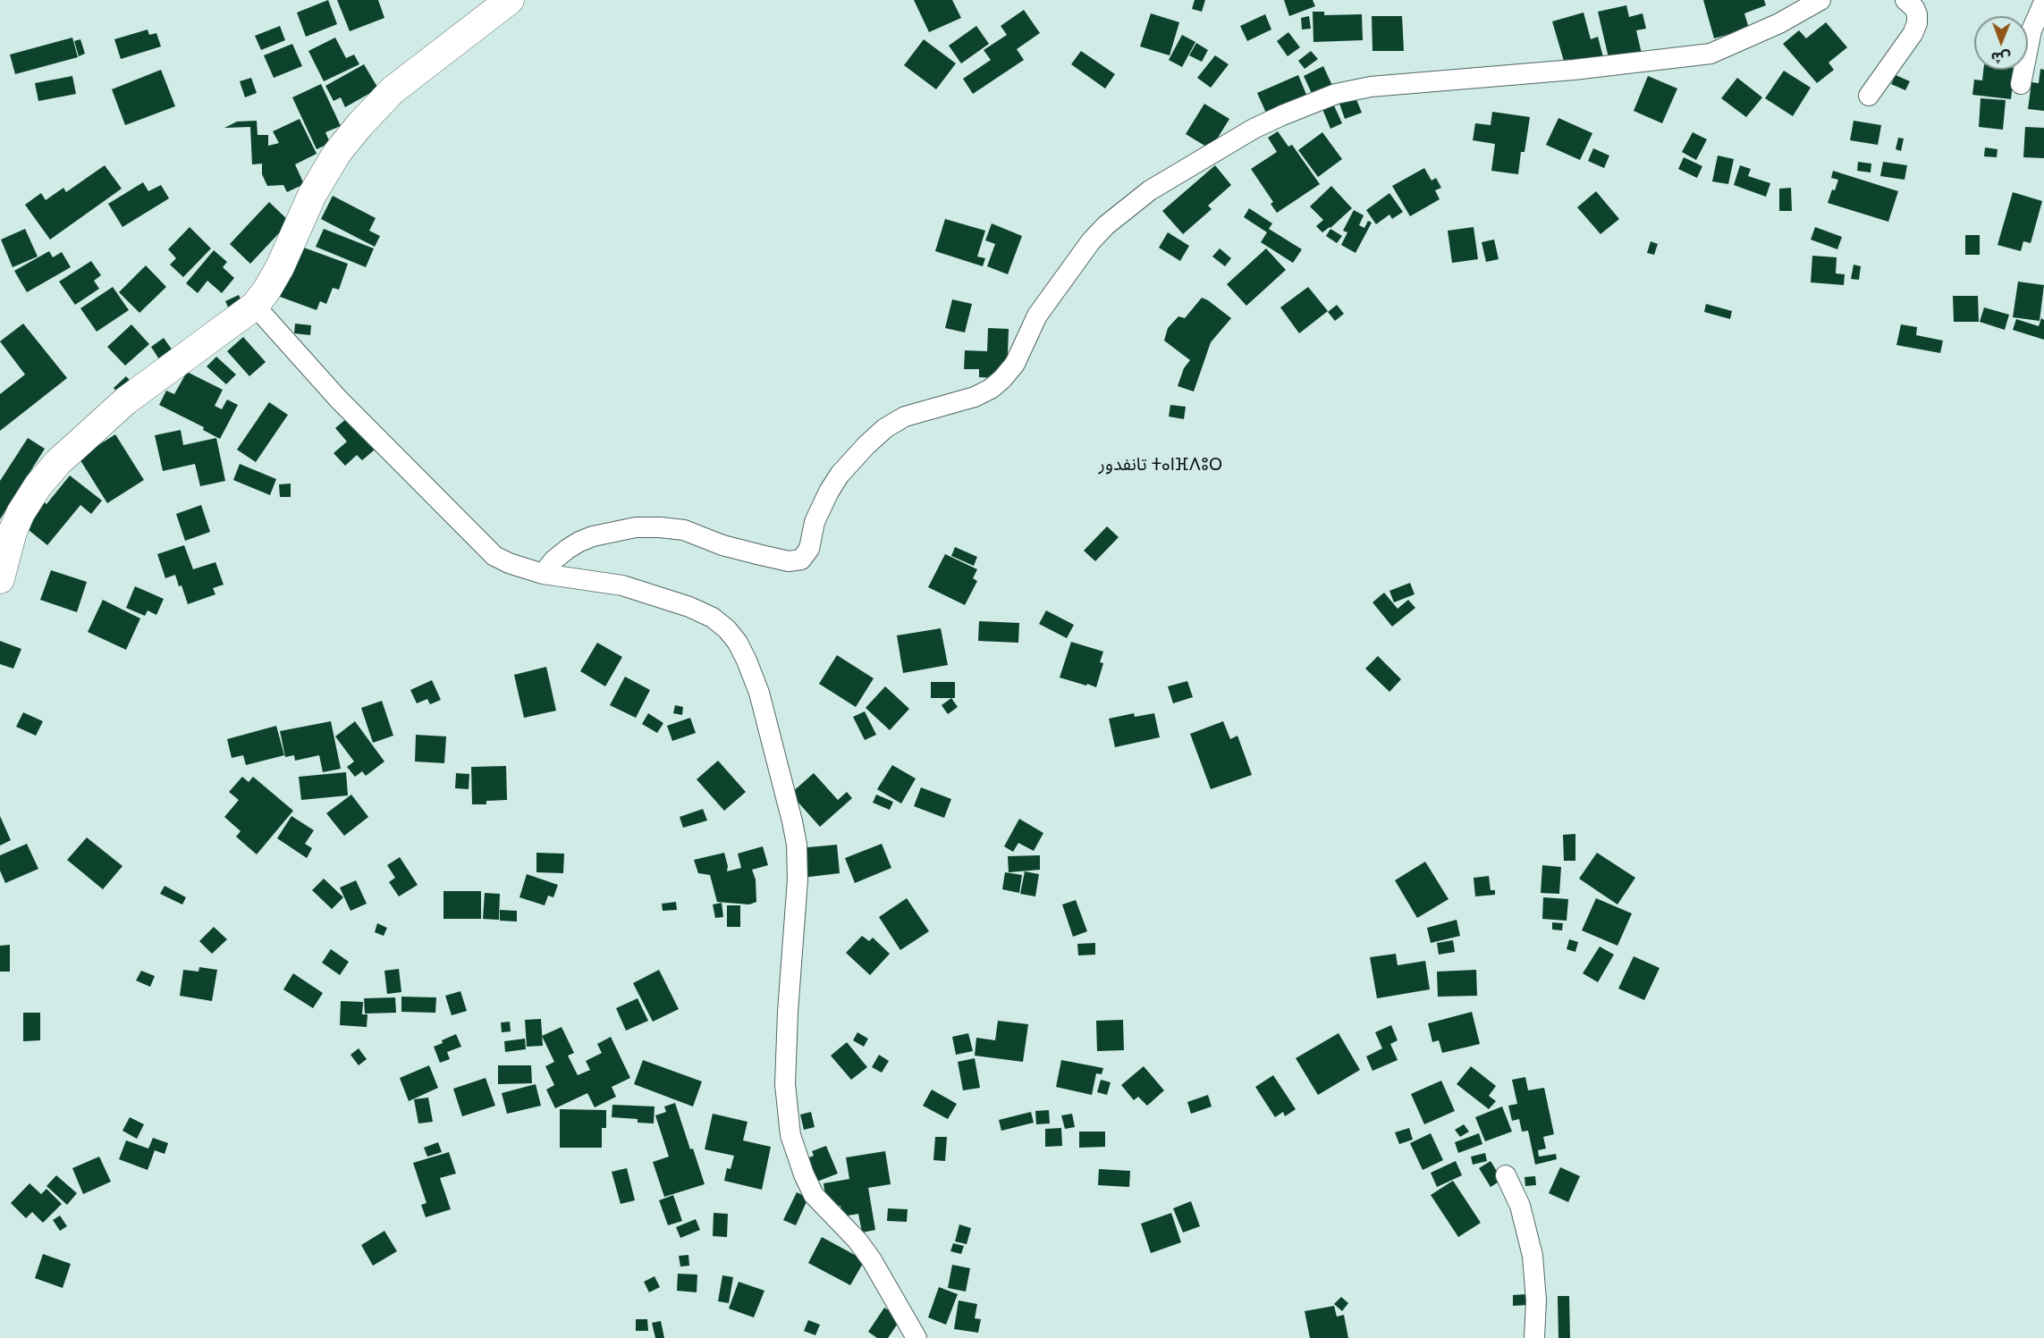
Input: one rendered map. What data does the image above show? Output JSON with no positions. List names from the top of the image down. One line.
{"districts":["تانفدور ⵜⴰⵏⴼⴷⵓⵔ"],"north":"bottom"}
